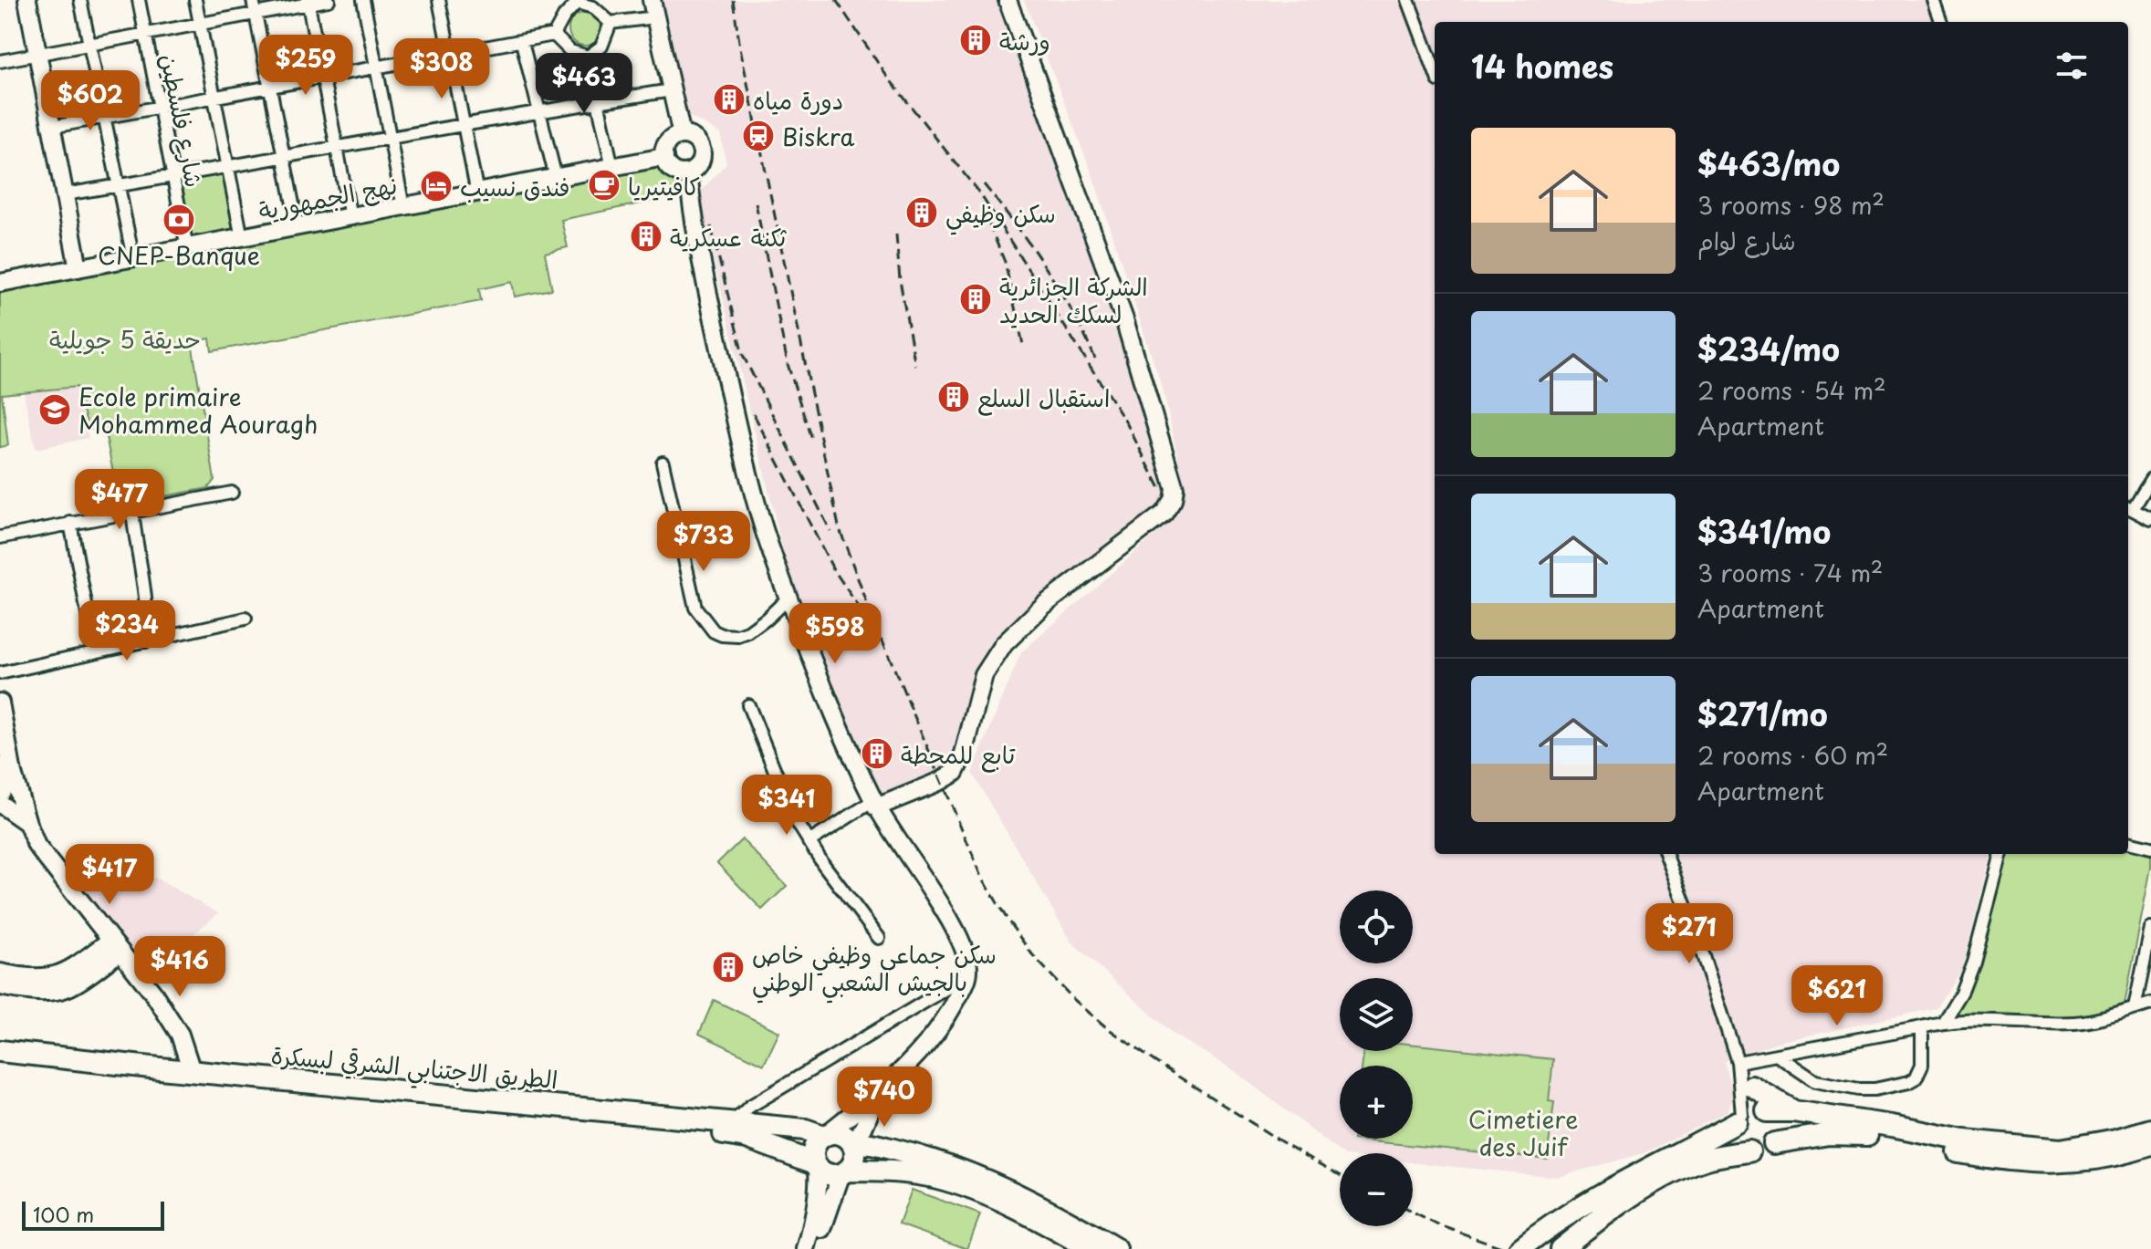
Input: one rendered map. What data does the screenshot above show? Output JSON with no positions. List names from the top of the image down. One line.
{"streets":{"highway":["الطريق الاجتنابي الشرقي لبسكرة"],"main road":["نهج الجمهورية"],"street":["شارع فلسطين"]},"crossings":[["شارع فلسطين","نهج الجمهورية"]],"parks":["حديقة 5 جويلية","Cimetiere des Juif"],"places":{"building":["ورشة","دورة مياه","سكن وظيفي","ثكنة عسكرية","الشركة الجزائرية لسكك الحديد","استقبال السلع","تابع للمحطة","سكن جماعي وظيفي خاص بالجيش الشعبي الوطني"],"station":["Biskra"],"cafe":["كافيتيريا"],"hotel":["فندق نسيب"],"bank":["CNEP-Banque"],"school or university":["Ecole primaire Mohammed Aouragh"]},"scale_bar":"100 m","page":{"heading":"14 homes","price":["$259","$308","$463","$602","$477","$733","$234","$598","$341","$417","$271","$416","$621","$740"],"list":[{"name":"$463/mo","note":"3 rooms · 98 m² · شارع لوام"},{"name":"$234/mo","note":"2 rooms · 54 m² · Apartment"},{"name":"$341/mo","note":"3 rooms · 74 m² · Apartment"},{"name":"$271/mo","note":"2 rooms · 60 m² · Apartment"}],"map_buttons":["+","−"],"scale":"100 m"}}
